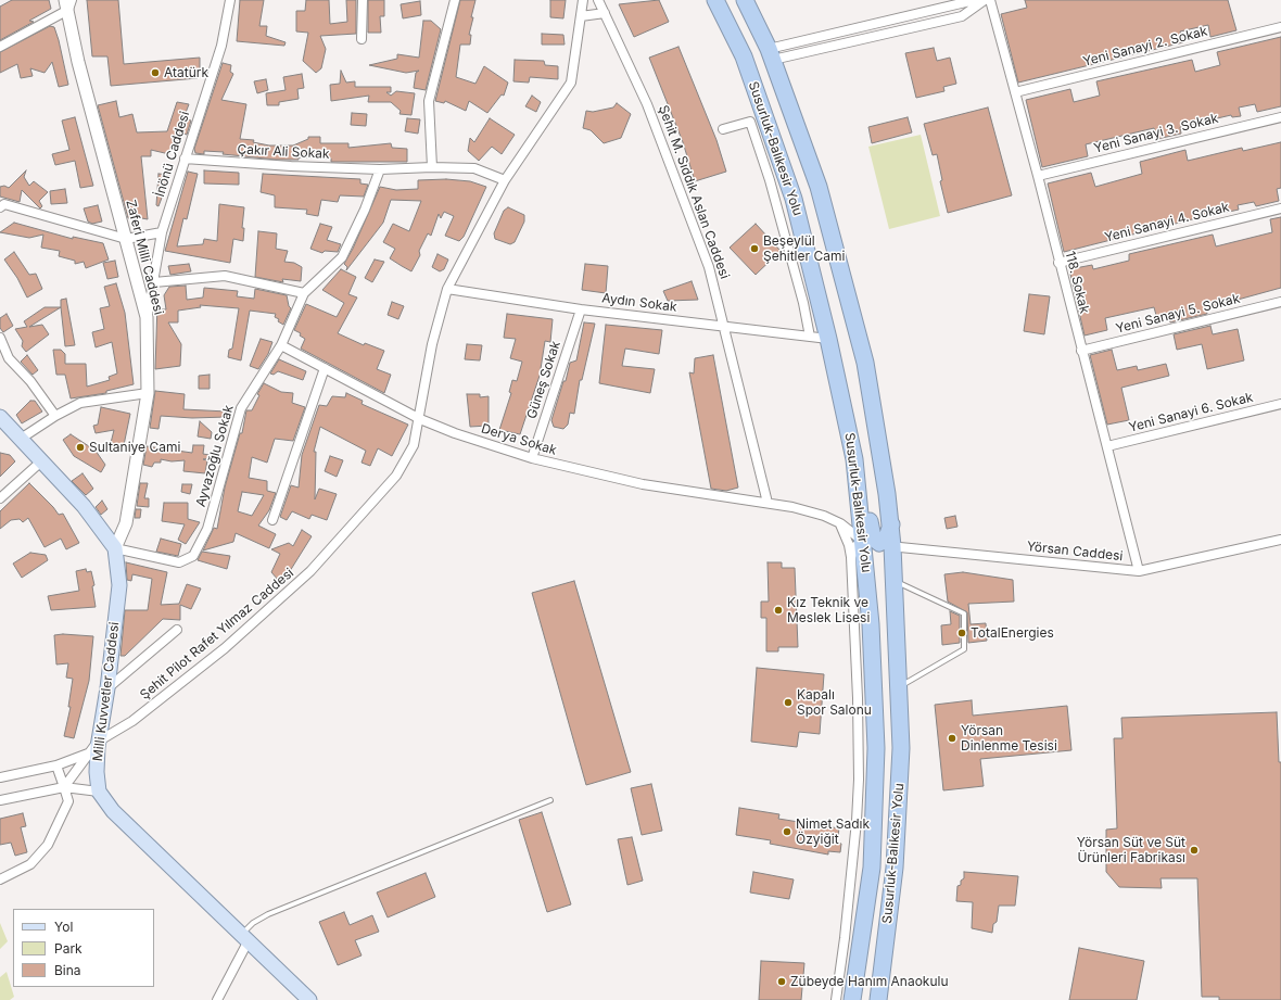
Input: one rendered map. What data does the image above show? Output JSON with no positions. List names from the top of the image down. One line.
{"streets":{"highway":["Susurluk-Balıkesir Yolu"],"main road":["Milli Kuvvetler Caddesi"],"street":["Yeni Sanayi 2. Sokak","Yeni Sanayi 3. Sokak","Çakır Ali Sokak","İnönü Caddesi","Şehit M. Sıddık Aslan Caddesi","Yeni Sanayi 4. Sokak","Zaferi Milli Caddesi","118. Sokak","Aydın Sokak","Yeni Sanayi 5. Sokak","Güneş Sokak","Yeni Sanayi 6. Sokak","Derya Sokak","Ayvazoğlu Sokak","Yörsan Caddesi","Şehit Pilot Rafet Yılmaz Caddesi"]},"crossings":[["Yeni Sanayi 2. Sokak","118. Sokak"],["Yeni Sanayi 3. Sokak","118. Sokak"],["Susurluk-Balıkesir Yolu","Aydın Sokak"],["Susurluk-Balıkesir Yolu","Derya Sokak"],["Susurluk-Balıkesir Yolu","Yörsan Caddesi"],["Çakır Ali Sokak","İnönü Caddesi"],["Çakır Ali Sokak","Şehit Pilot Rafet Yılmaz Caddesi"],["İnönü Caddesi","Zaferi Milli Caddesi"],["Şehit M. Sıddık Aslan Caddesi","Aydın Sokak"],["Şehit M. Sıddık Aslan Caddesi","Derya Sokak"],["Yeni Sanayi 4. Sokak","118. Sokak"],["Zaferi Milli Caddesi","Ayvazoğlu Sokak"],["Zaferi Milli Caddesi","Milli Kuvvetler Caddesi"],["118. Sokak","Yeni Sanayi 5. Sokak"],["118. Sokak","Yeni Sanayi 6. Sokak"],["118. Sokak","Yörsan Caddesi"],["Aydın Sokak","Güneş Sokak"],["Aydın Sokak","Şehit Pilot Rafet Yılmaz Caddesi"],["Güneş Sokak","Derya Sokak"],["Derya Sokak","Ayvazoğlu Sokak"],["Derya Sokak","Yörsan Caddesi"],["Derya Sokak","Şehit Pilot Rafet Yılmaz Caddesi"],["Ayvazoğlu Sokak","Milli Kuvvetler Caddesi"],["Şehit Pilot Rafet Yılmaz Caddesi","Milli Kuvvetler Caddesi"]],"places":["Atatürk","Beşeylül Şehitler Cami","Sultaniye Cami","Kız Teknik ve Meslek Lisesi","TotalEnergies","Kapalı Spor Salonu","Yörsan Dinlenme Tesisi","Nimet Sadık Özyiğit","Yörsan Süt ve Süt Ürünleri Fabrikası","Zübeyde Hanım Anaokulu"],"legend":["Yol","Park","Bina"]}
